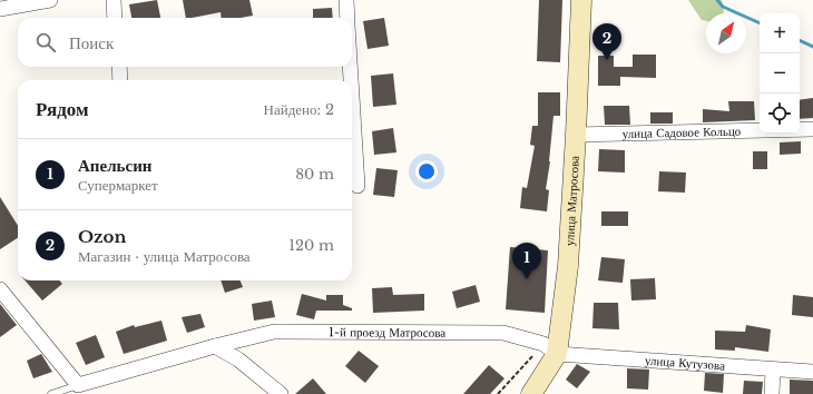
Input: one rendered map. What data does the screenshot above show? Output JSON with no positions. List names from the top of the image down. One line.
{"streets":{"main road":["улица Матросова"],"street":["улица Садовое Кольцо","1-й проезд Матросова","улица Кутузова"]},"crossings":[["улица Садовое Кольцо","улица Матросова"],["улица Матросова","1-й проезд Матросова"],["улица Матросова","улица Кутузова"],["1-й проезд Матросова","улица Кутузова"]],"north":"top right","page":{"map_buttons":["+","−"],"search":"Поиск","pins":["2","1"],"heading":["Рядом","Найдено: 2"],"list":[{"mark":"1","name":"Апельсин","note":"Супермаркет","value":"80 m"},{"mark":"2","name":"Ozon","note":"Магазин · улица Матросова","value":"120 m"}]}}
